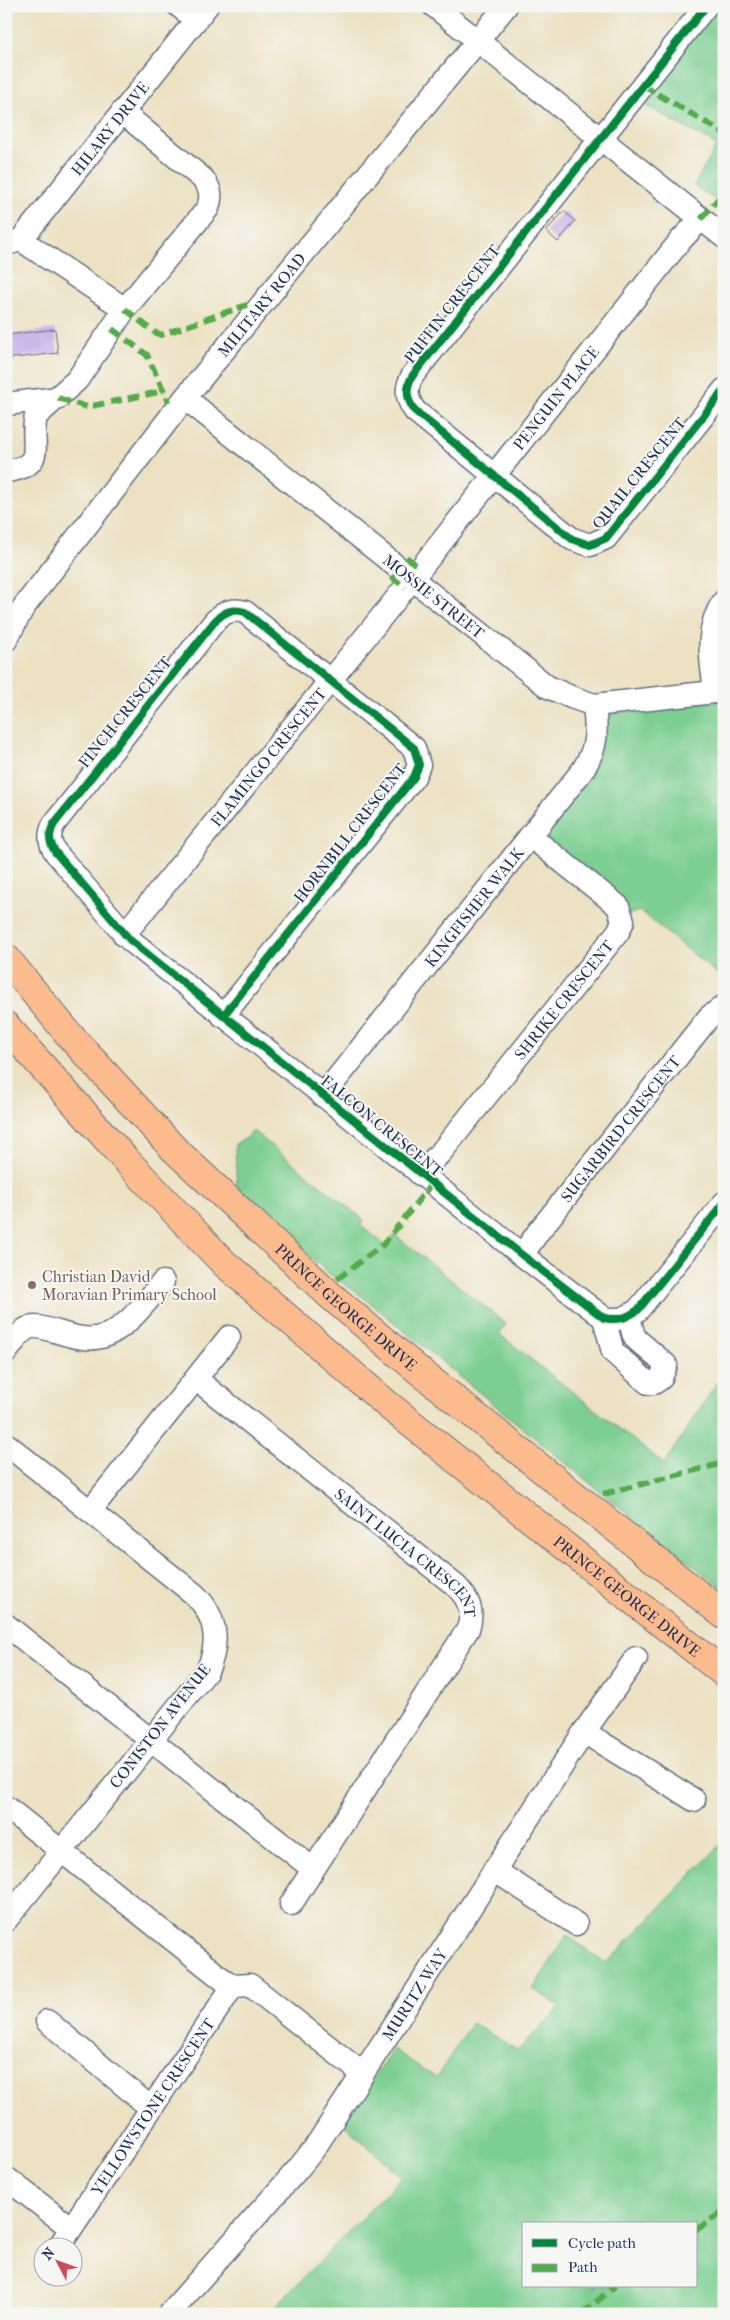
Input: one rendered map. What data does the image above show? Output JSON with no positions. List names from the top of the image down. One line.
{"streets":{"main road":["PRINCE GEORGE DRIVE"],"street":["HILARY DRIVE","PUFFIN CRESCENT","MILITARY ROAD","PENGUIN PLACE","QUAIL CRESCENT","MOSSIE STREET","FINCH CRESCENT","FLAMINGO CRESCENT","HORNBILL CRESCENT","KINGFISHER WALK","SHRIKE CRESCENT","FALCON CRESCENT","SUGARBIRD CRESCENT","SAINT LUCIA CRESCENT","CONISTON AVENUE","MURITZ WAY","YELLOWSTONE CRESCENT"]},"crossings":[["PUFFIN CRESCENT","PENGUIN PLACE"],["PUFFIN CRESCENT","QUAIL CRESCENT"],["MILITARY ROAD","MOSSIE STREET"],["PENGUIN PLACE","QUAIL CRESCENT"],["PENGUIN PLACE","MOSSIE STREET"],["PENGUIN PLACE","FLAMINGO CRESCENT"],["MOSSIE STREET","FLAMINGO CRESCENT"],["MOSSIE STREET","KINGFISHER WALK"],["FINCH CRESCENT","FLAMINGO CRESCENT"],["FINCH CRESCENT","HORNBILL CRESCENT"],["FINCH CRESCENT","FALCON CRESCENT"],["FLAMINGO CRESCENT","HORNBILL CRESCENT"],["FLAMINGO CRESCENT","FALCON CRESCENT"],["HORNBILL CRESCENT","FALCON CRESCENT"],["KINGFISHER WALK","SHRIKE CRESCENT"],["KINGFISHER WALK","FALCON CRESCENT"],["SHRIKE CRESCENT","FALCON CRESCENT"],["FALCON CRESCENT","SUGARBIRD CRESCENT"]],"places":["Christian David Moravian Primary School"],"legend":["Cycle path","Path"],"north":"top left"}
